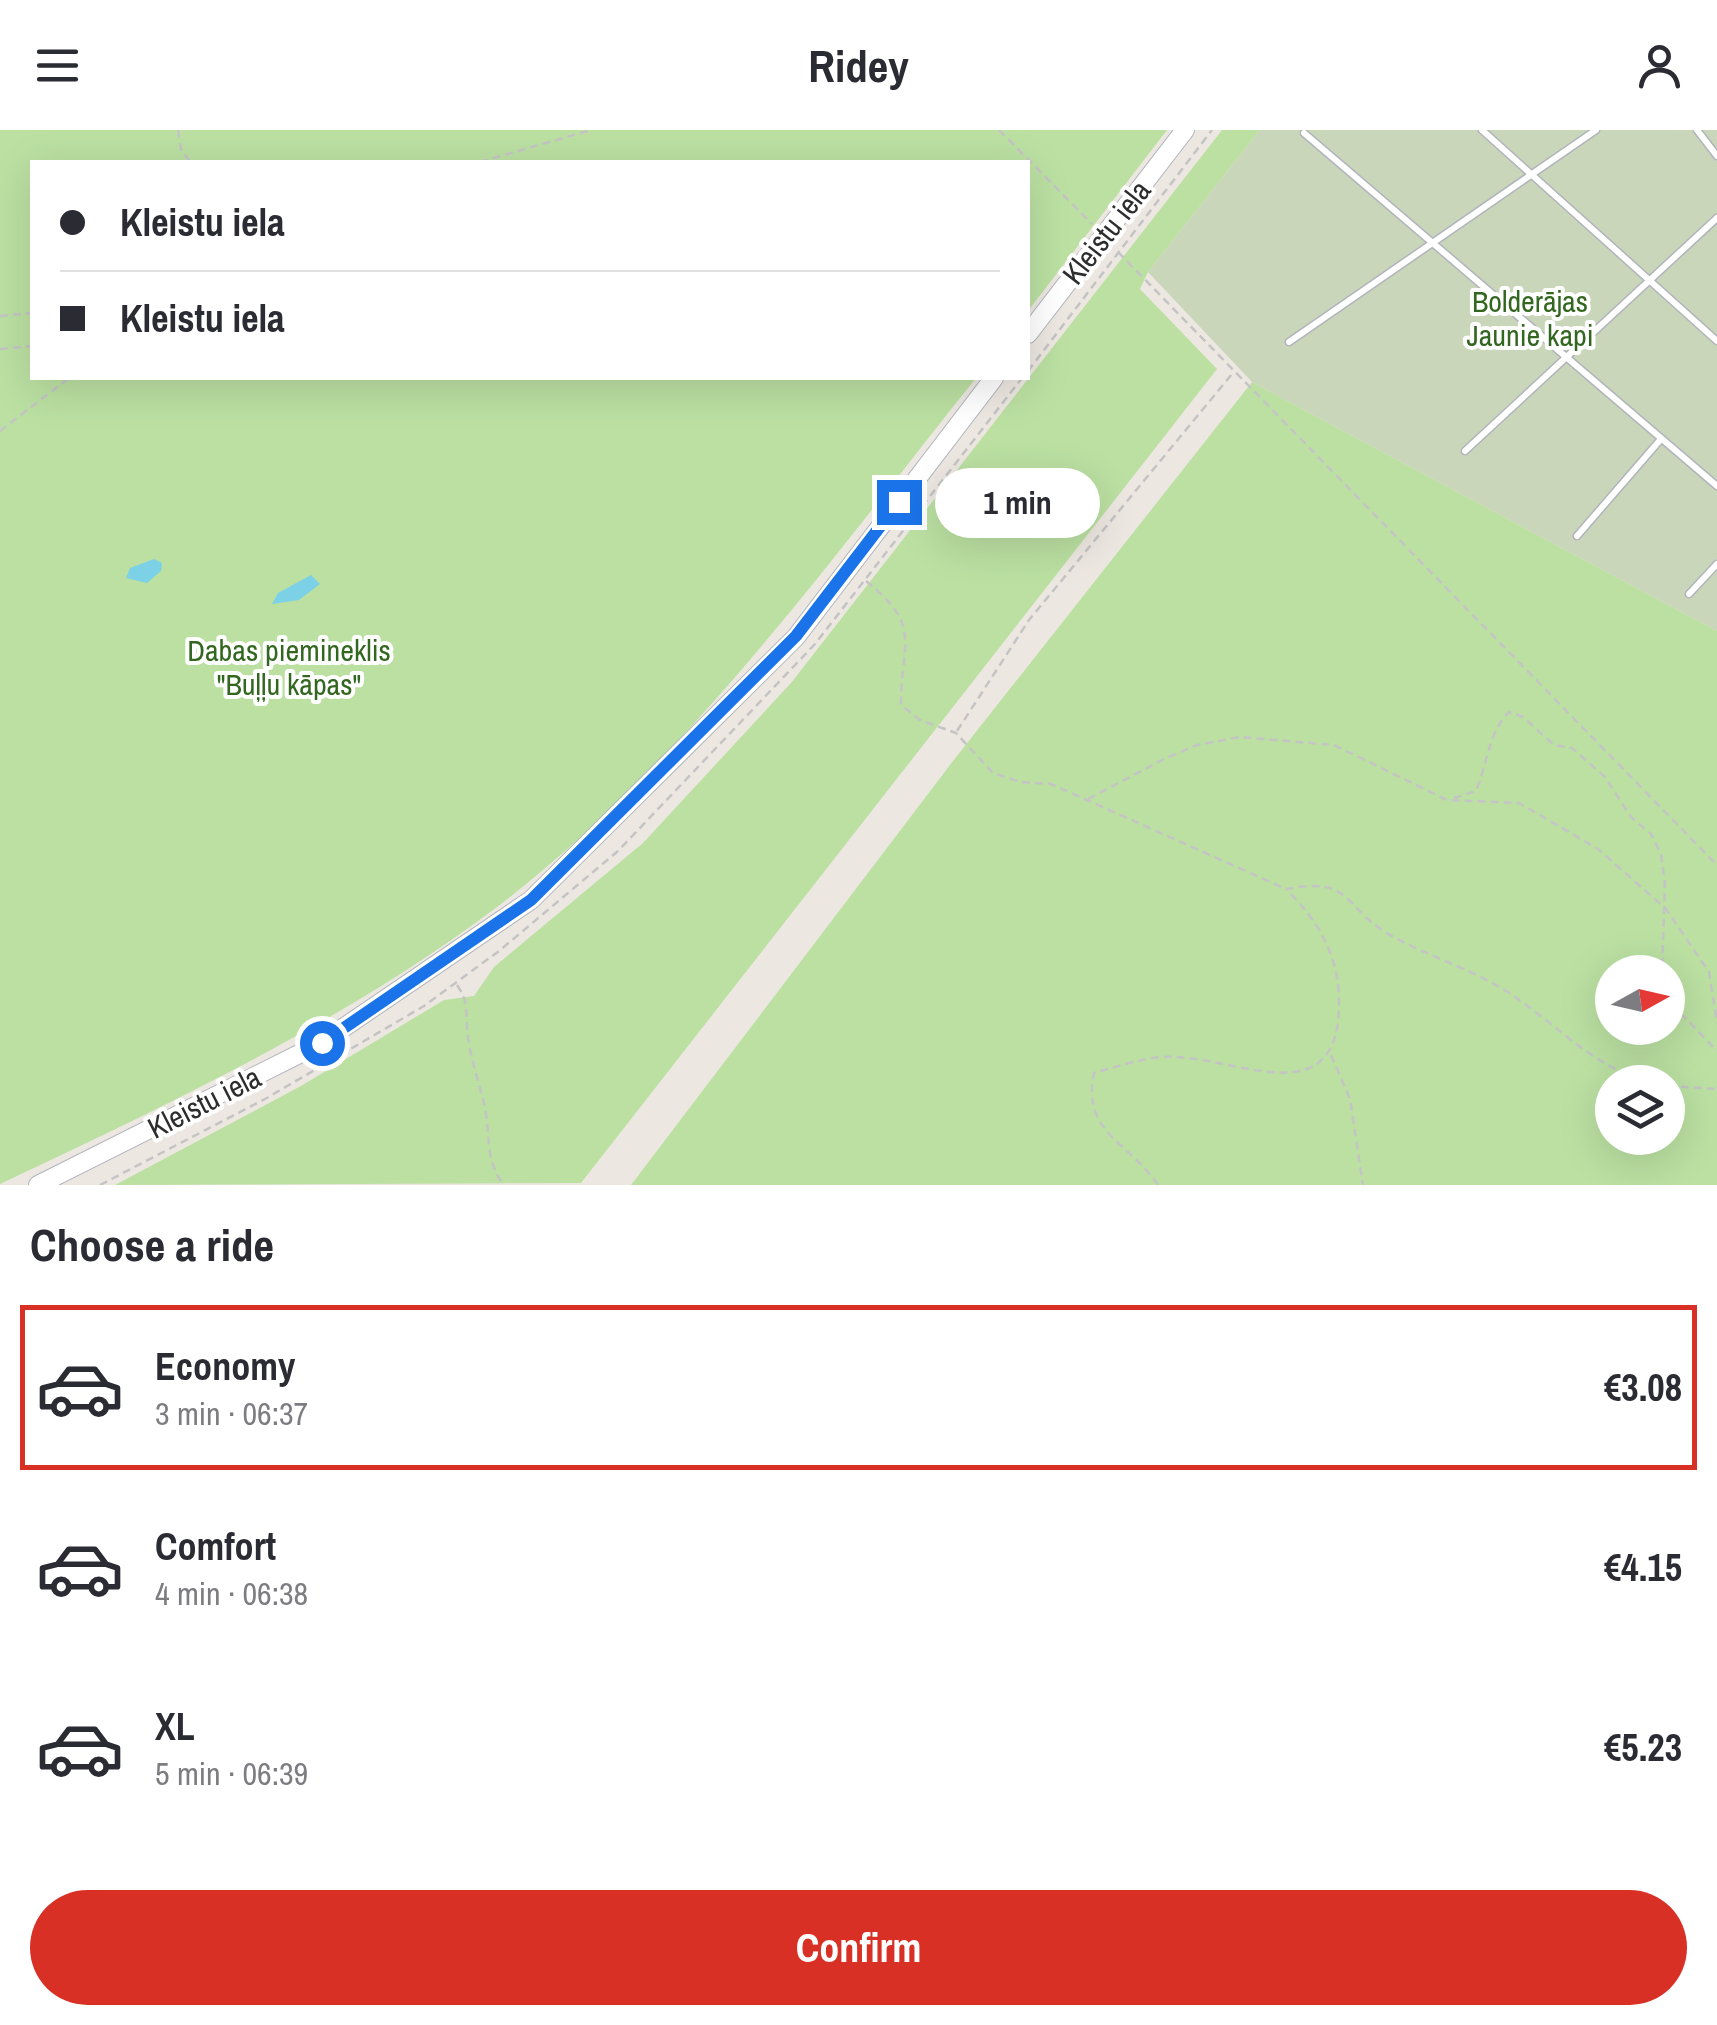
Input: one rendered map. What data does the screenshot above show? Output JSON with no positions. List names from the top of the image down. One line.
{"streets":{"main road":["Kleistu iela"]},"parks":["Bolderājas Jaunie kapi","Dabas piemineklis \"Buļļu kāpas\""],"north":"right","page":{"header":"Ridey","banner":["Kleistu iela","Kleistu iela"],"bubble":"1 min","heading":"Choose a ride","list":[{"name":"Economy","note":"3 min · 06:37","value":"€3.08"},{"name":"Comfort","note":"4 min · 06:38","value":"€4.15"},{"name":"XL","note":"5 min · 06:39","value":"€5.23"}],"buttons":"Confirm"}}
